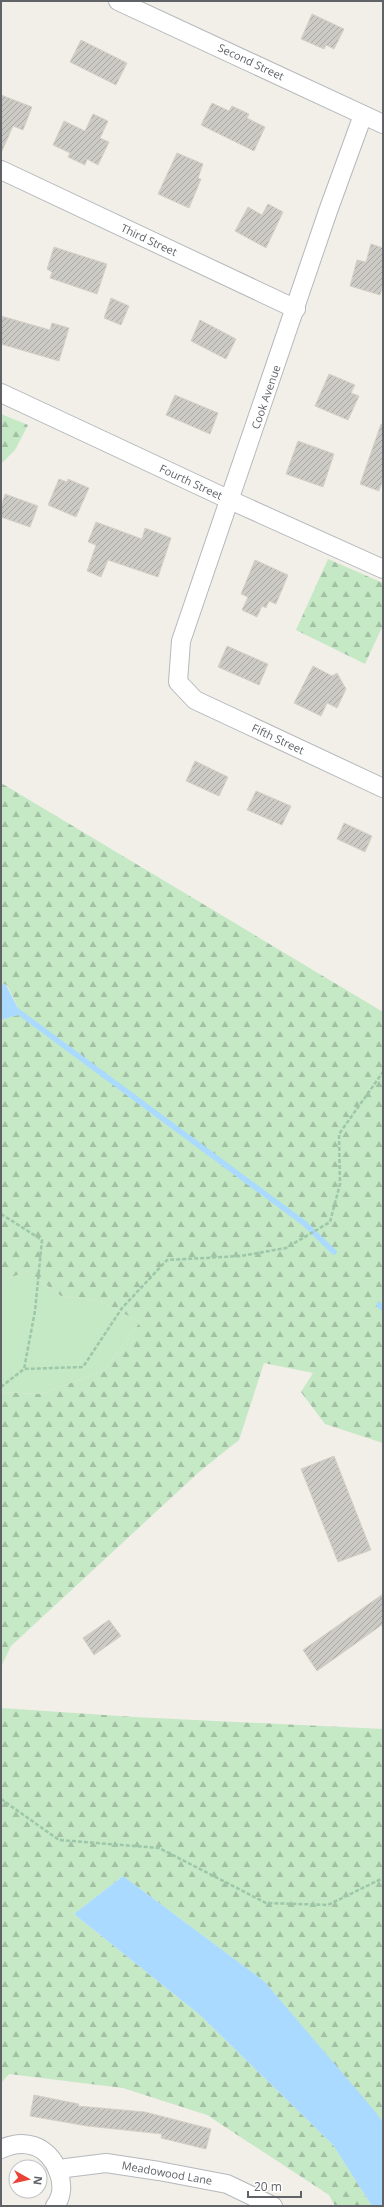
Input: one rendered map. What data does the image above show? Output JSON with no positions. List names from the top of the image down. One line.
{"streets":{"street":["Second Street","Third Street","Cook Avenue","Fourth Street","Fifth Street","Meadowood Lane"]},"crossings":[["Second Street","Cook Avenue"],["Third Street","Cook Avenue"],["Cook Avenue","Fourth Street"],["Cook Avenue","Fifth Street"]],"scale_bar":"20 m","north":"right"}
